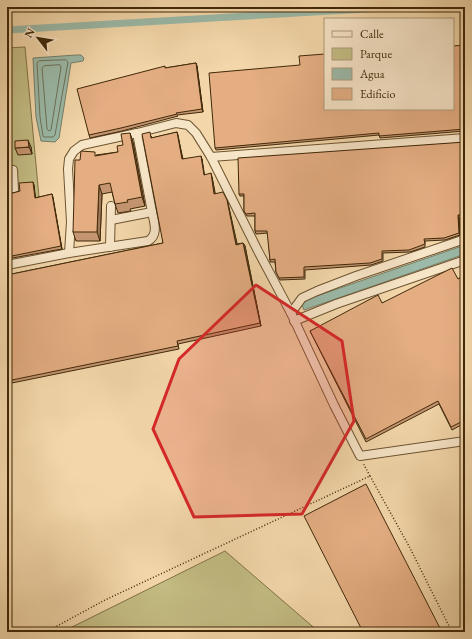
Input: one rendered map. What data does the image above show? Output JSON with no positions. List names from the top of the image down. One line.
{"legend":["Calle","Parque","Agua","Edificio"],"north":"top left"}
